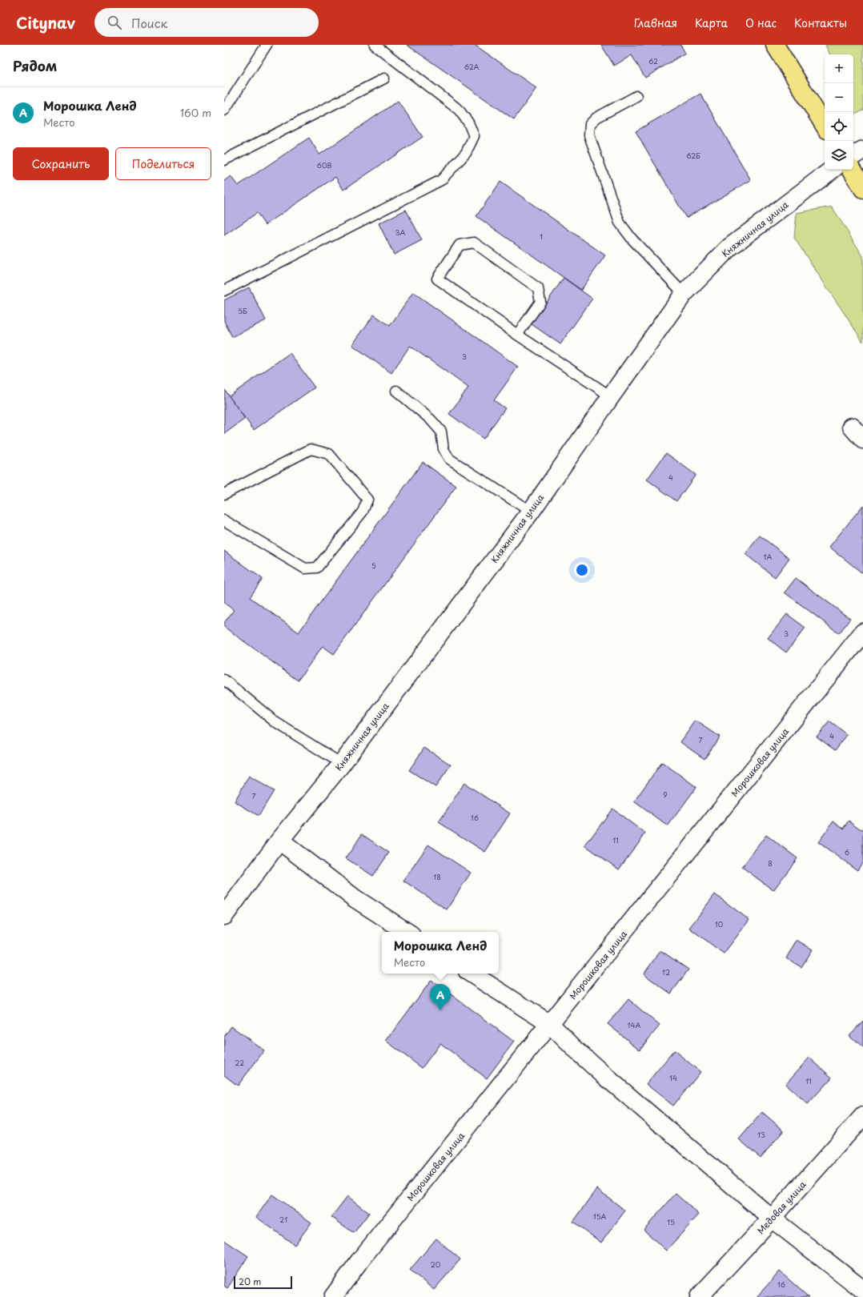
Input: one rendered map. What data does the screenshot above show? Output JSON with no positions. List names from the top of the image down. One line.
{"streets":{"street":["Княжничная улица","Морошковая улица","Медовая улица"]},"house_numbers":["62","62А","62Б","60В","3А","1","5Б","3","4","1А","5","3","4","7","9","7","16","11","6","8","18","10","12","14А","22","14","11","13","15А","21","15","20","16"],"scale_bar":"20 m","page":{"header":"Citynav","search":"Поиск","nav":["Главная","Карта","О нас","Контакты"],"heading":"Рядом","map_buttons":["+","−"],"list":[{"mark":"A","name":"Морошка Ленд","note":"Место","value":"160 m"}],"buttons":["Сохранить","Поделиться"],"popup":["Морошка Ленд","Место"],"pins":"A","scale":"20 m"}}
